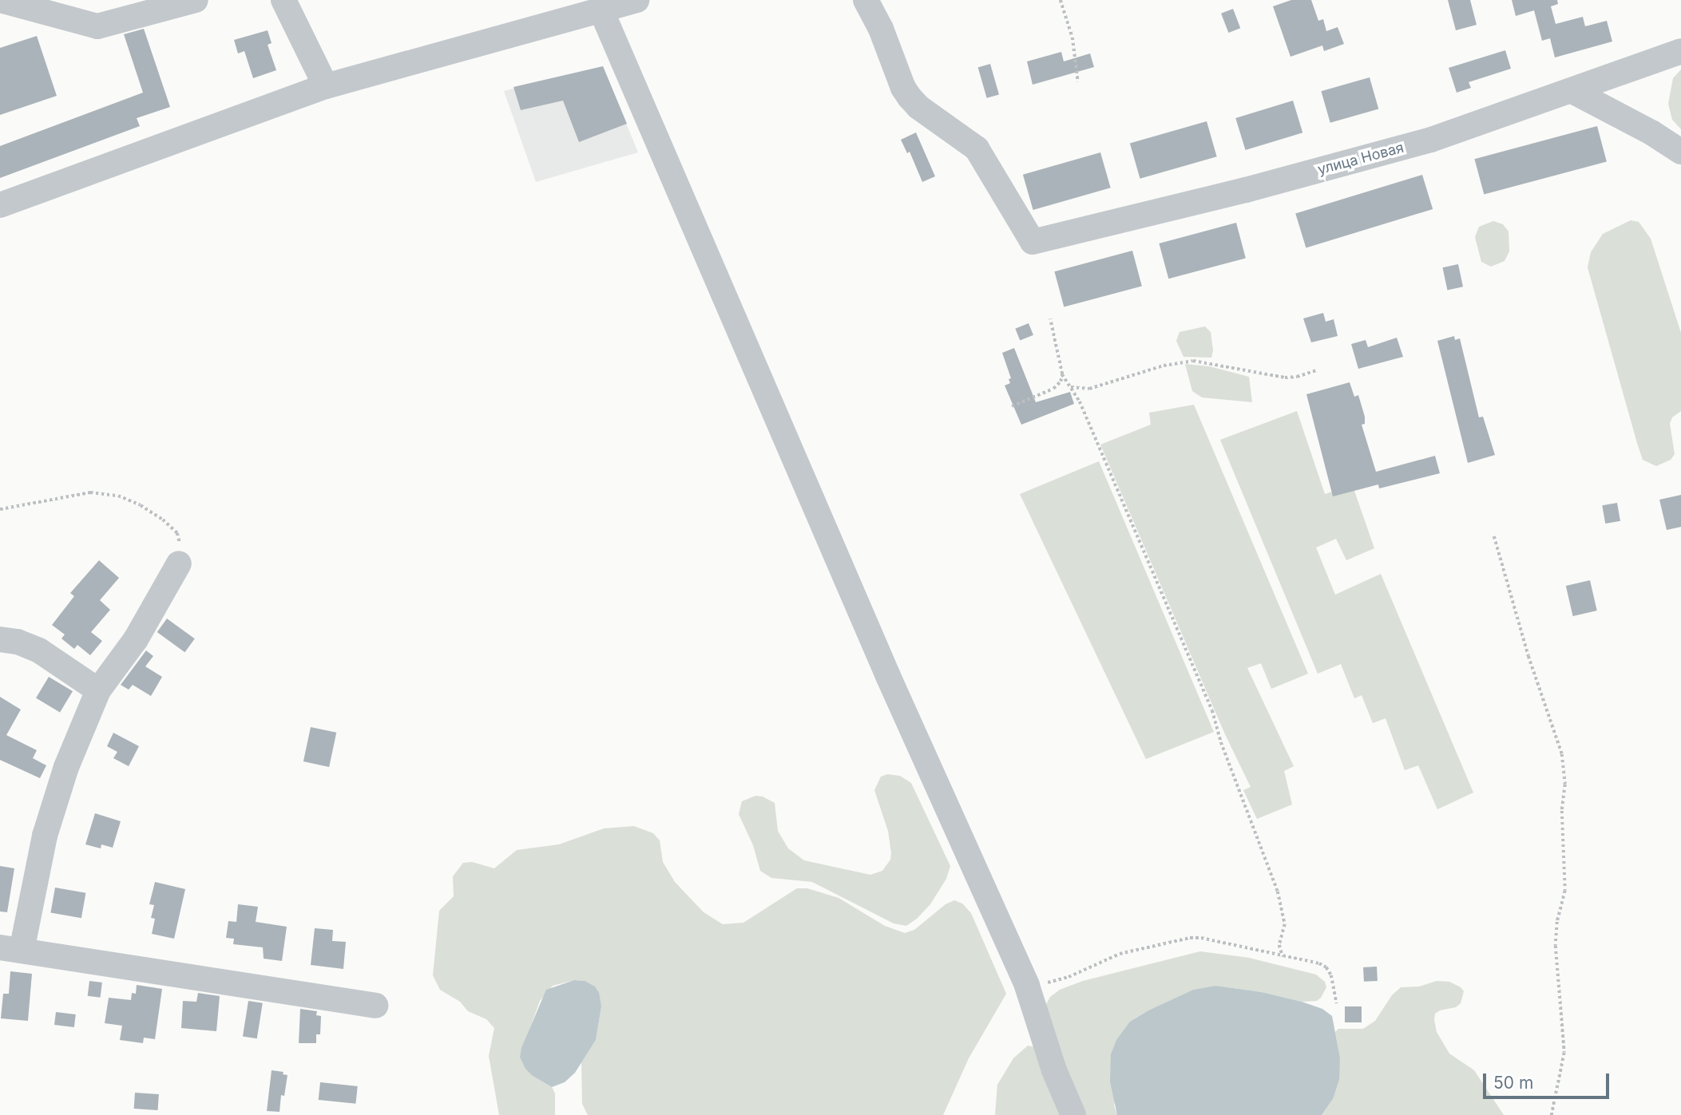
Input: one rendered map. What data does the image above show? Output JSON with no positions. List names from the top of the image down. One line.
{"streets":{"street":["улица Новая"]},"scale_bar":"50 m"}
